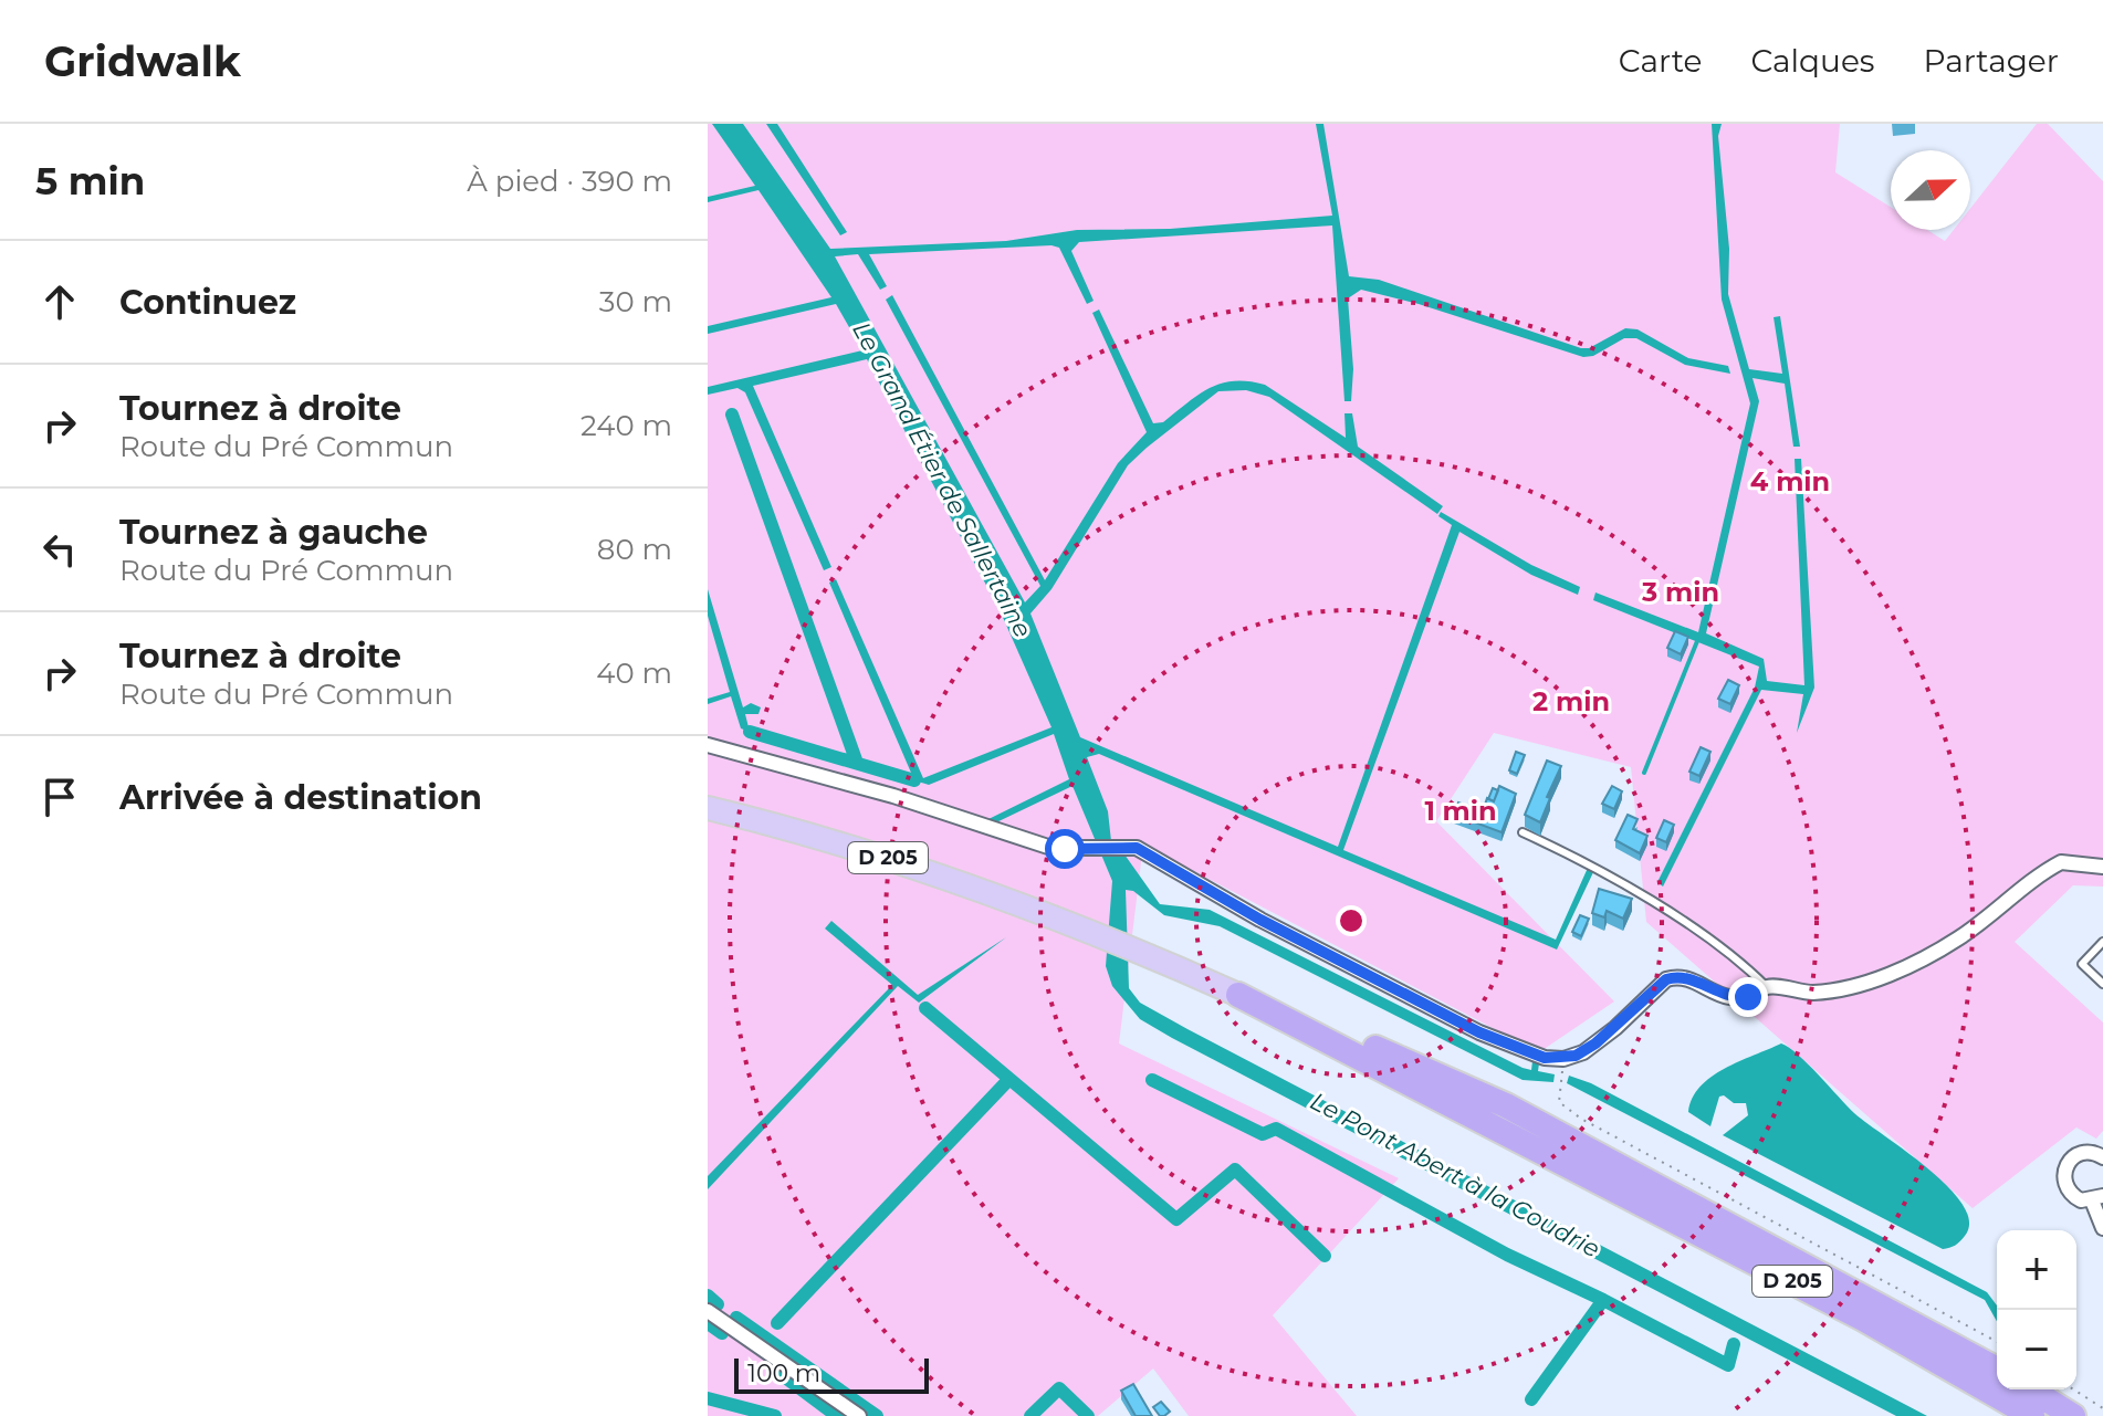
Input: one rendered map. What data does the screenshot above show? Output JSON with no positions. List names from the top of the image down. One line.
{"streets":{"highway":["D 205"]},"water":["Le Grand Étier de Sallertaine","Le Pont Abert à la Coudrie"],"scale_bar":"100 m","north":"right","page":{"header":"Gridwalk","nav":["Carte","Calques","Partager"],"heading":["5 min","À pied · 390 m"],"list":[["Continuez","30 m"],["Tournez à droite","Route du Pré Commun","240 m"],["Tournez à gauche","Route du Pré Commun","80 m"],["Tournez à droite","Route du Pré Commun","40 m"],"Arrivée à destination"],"map_buttons":["+","−"],"scale":"100 m"},"rings":["4 min","3 min","2 min","1 min"]}
